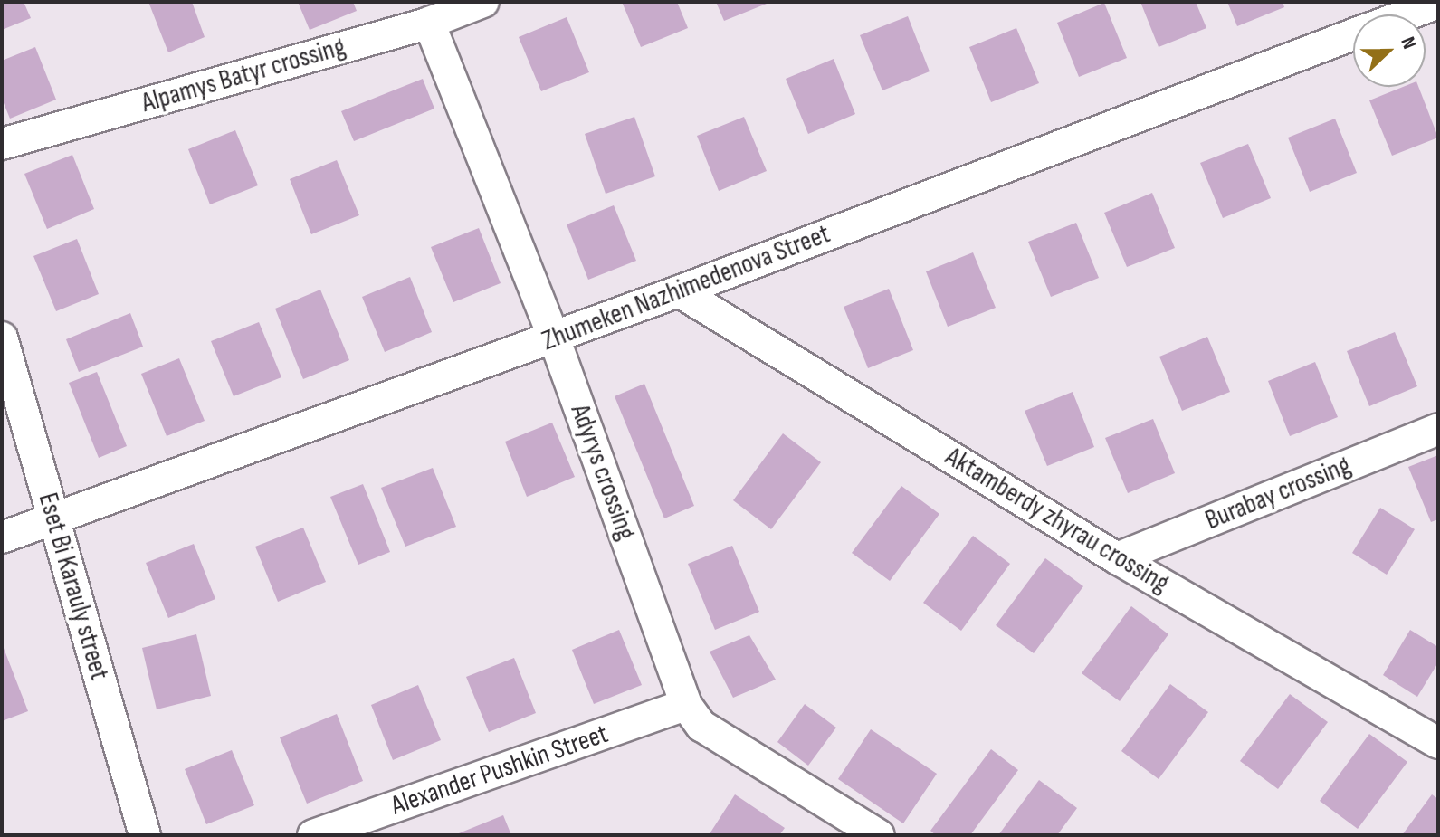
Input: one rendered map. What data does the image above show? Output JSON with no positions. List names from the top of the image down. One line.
{"streets":{"street":["Alpamys Batyr crossing","Zhumeken Nazhimedenova Street","Adyrys crossing","Burabay crossing","Aktamberdy zhyrau crossing","Eset Bi Karauly street","Alexander Pushkin Street"]},"crossings":[["Alpamys Batyr crossing","Adyrys crossing"],["Zhumeken Nazhimedenova Street","Adyrys crossing"],["Zhumeken Nazhimedenova Street","Aktamberdy zhyrau crossing"],["Zhumeken Nazhimedenova Street","Eset Bi Karauly street"],["Adyrys crossing","Alexander Pushkin Street"],["Burabay crossing","Aktamberdy zhyrau crossing"]],"north":"right"}
